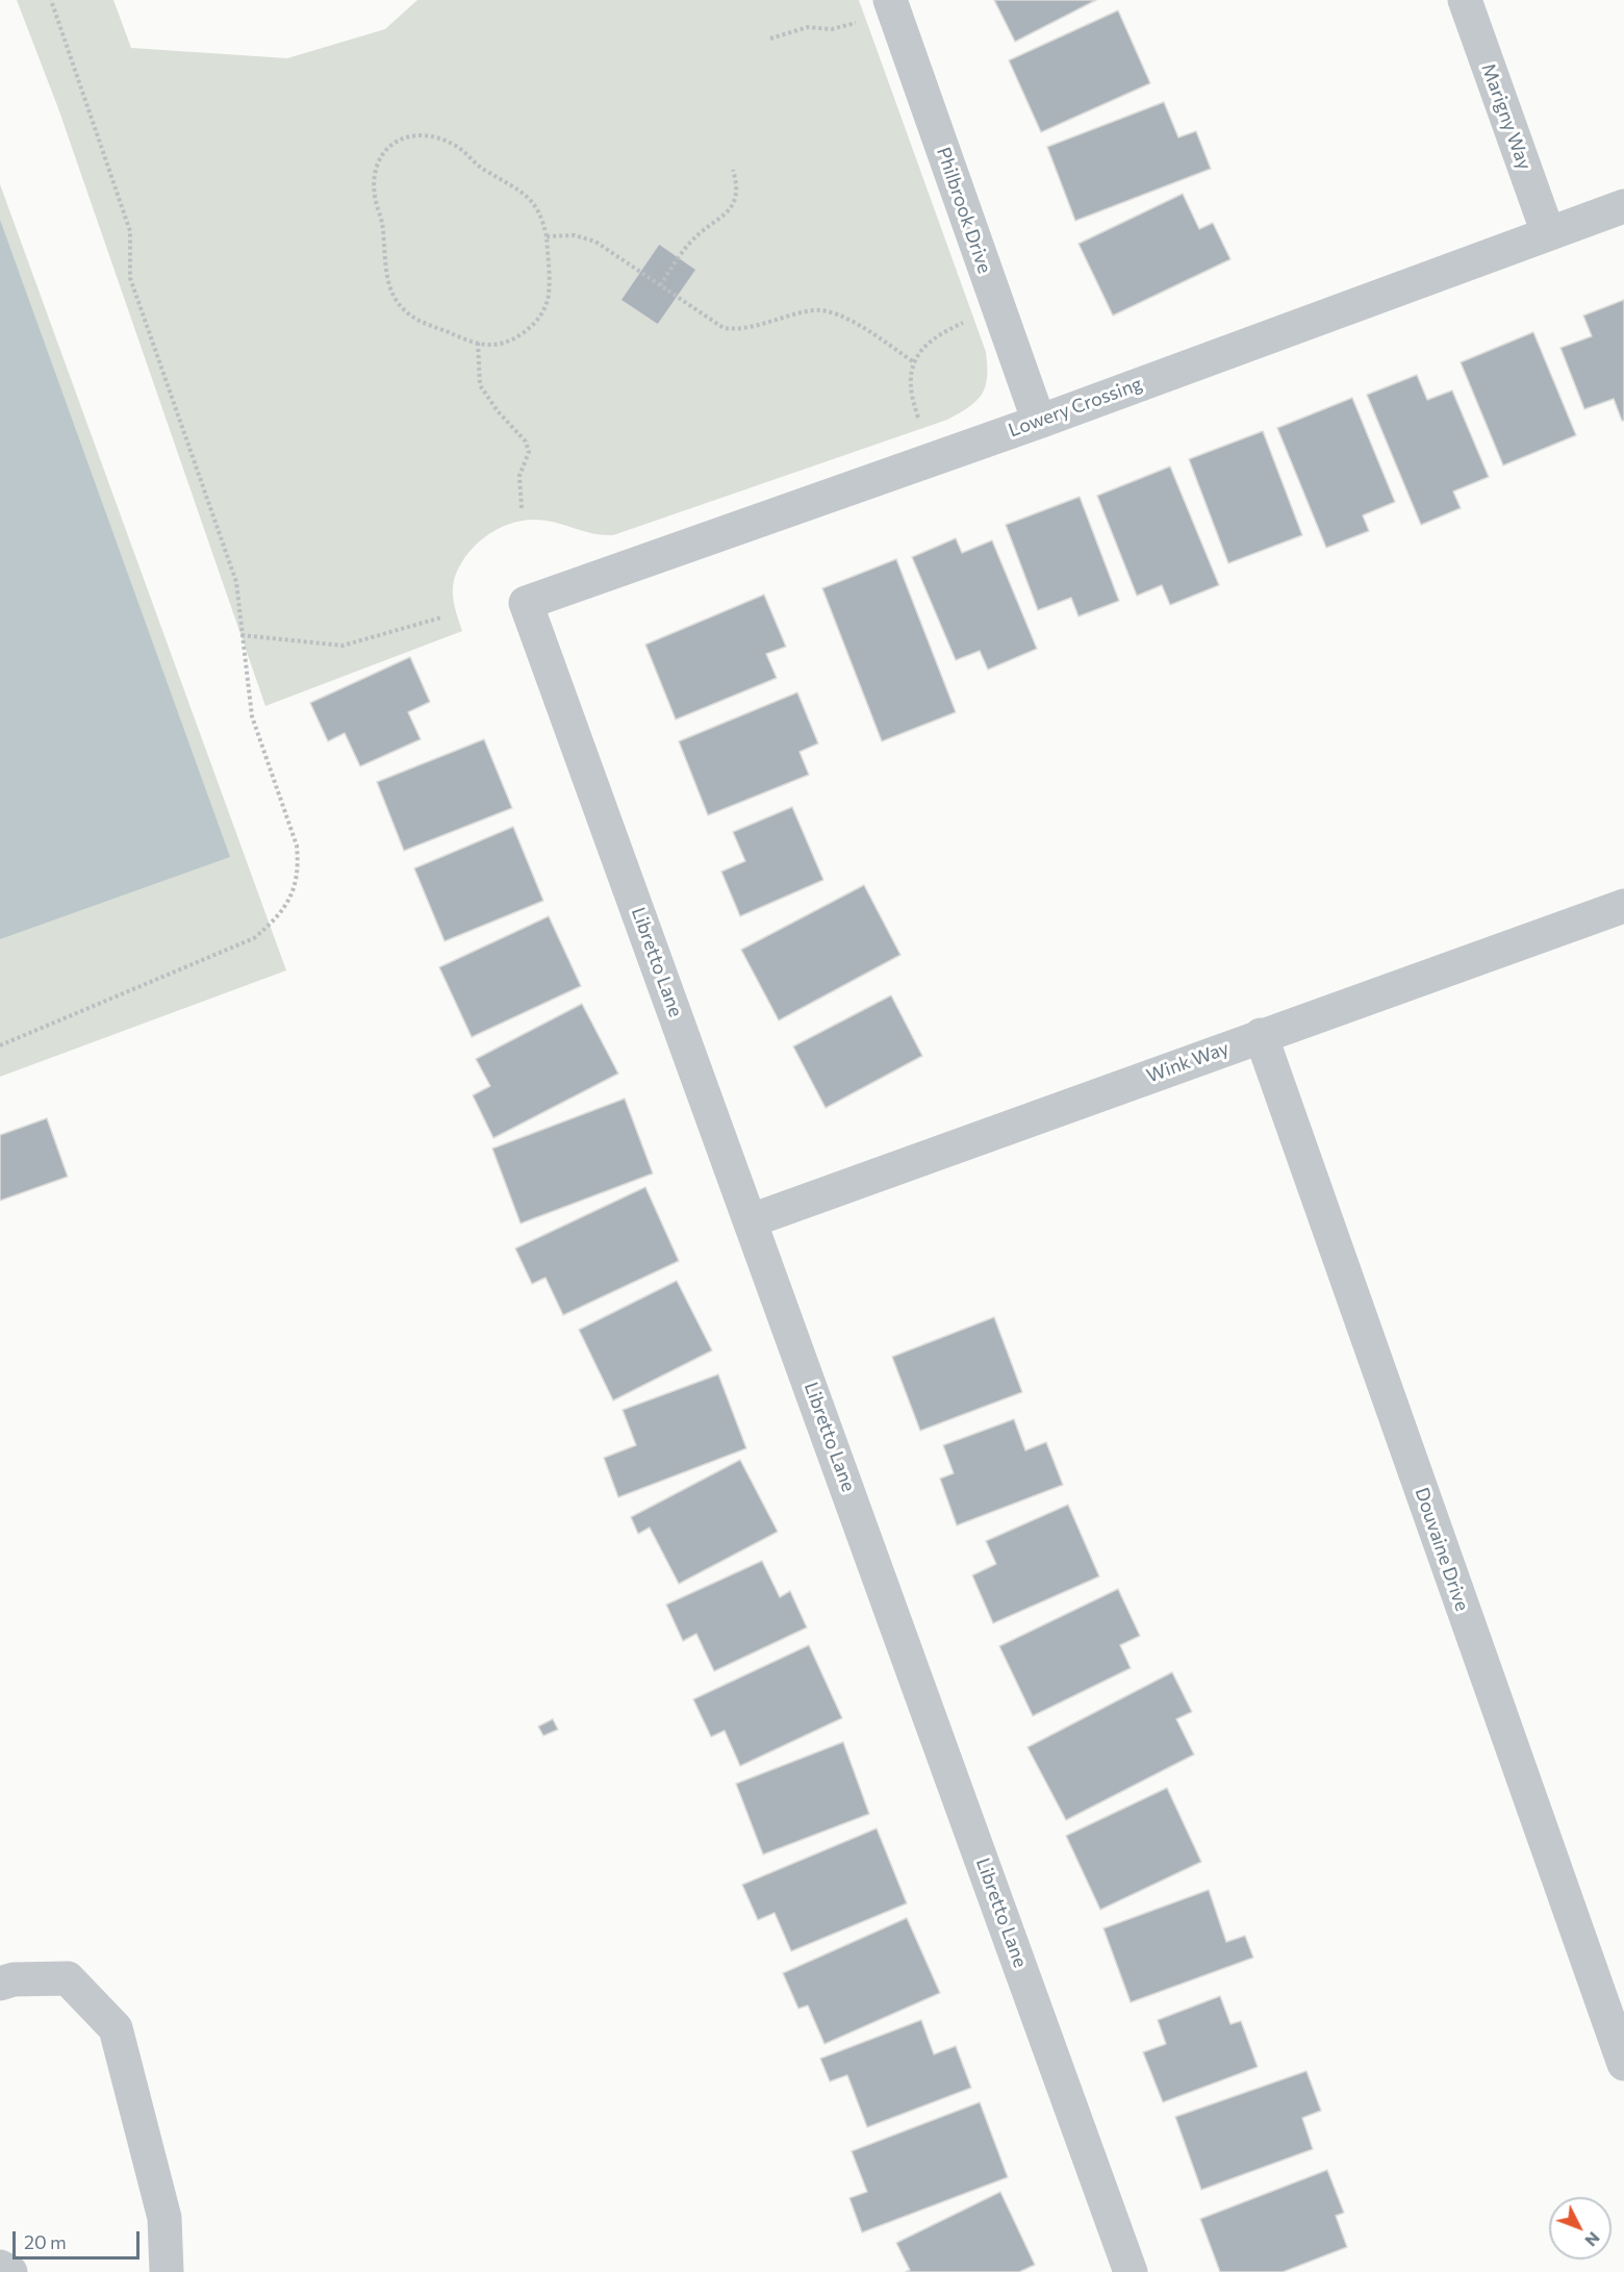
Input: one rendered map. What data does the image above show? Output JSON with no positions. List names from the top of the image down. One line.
{"streets":{"street":["Marigny Way","Philbrook Drive","Lowery Crossing","Libretto Lane","Wink Way","Douvaine Drive"]},"crossings":[["Marigny Way","Lowery Crossing"],["Philbrook Drive","Lowery Crossing"],["Lowery Crossing","Libretto Lane"],["Libretto Lane","Wink Way"],["Wink Way","Douvaine Drive"]],"scale_bar":"20 m","north":"bottom right"}
